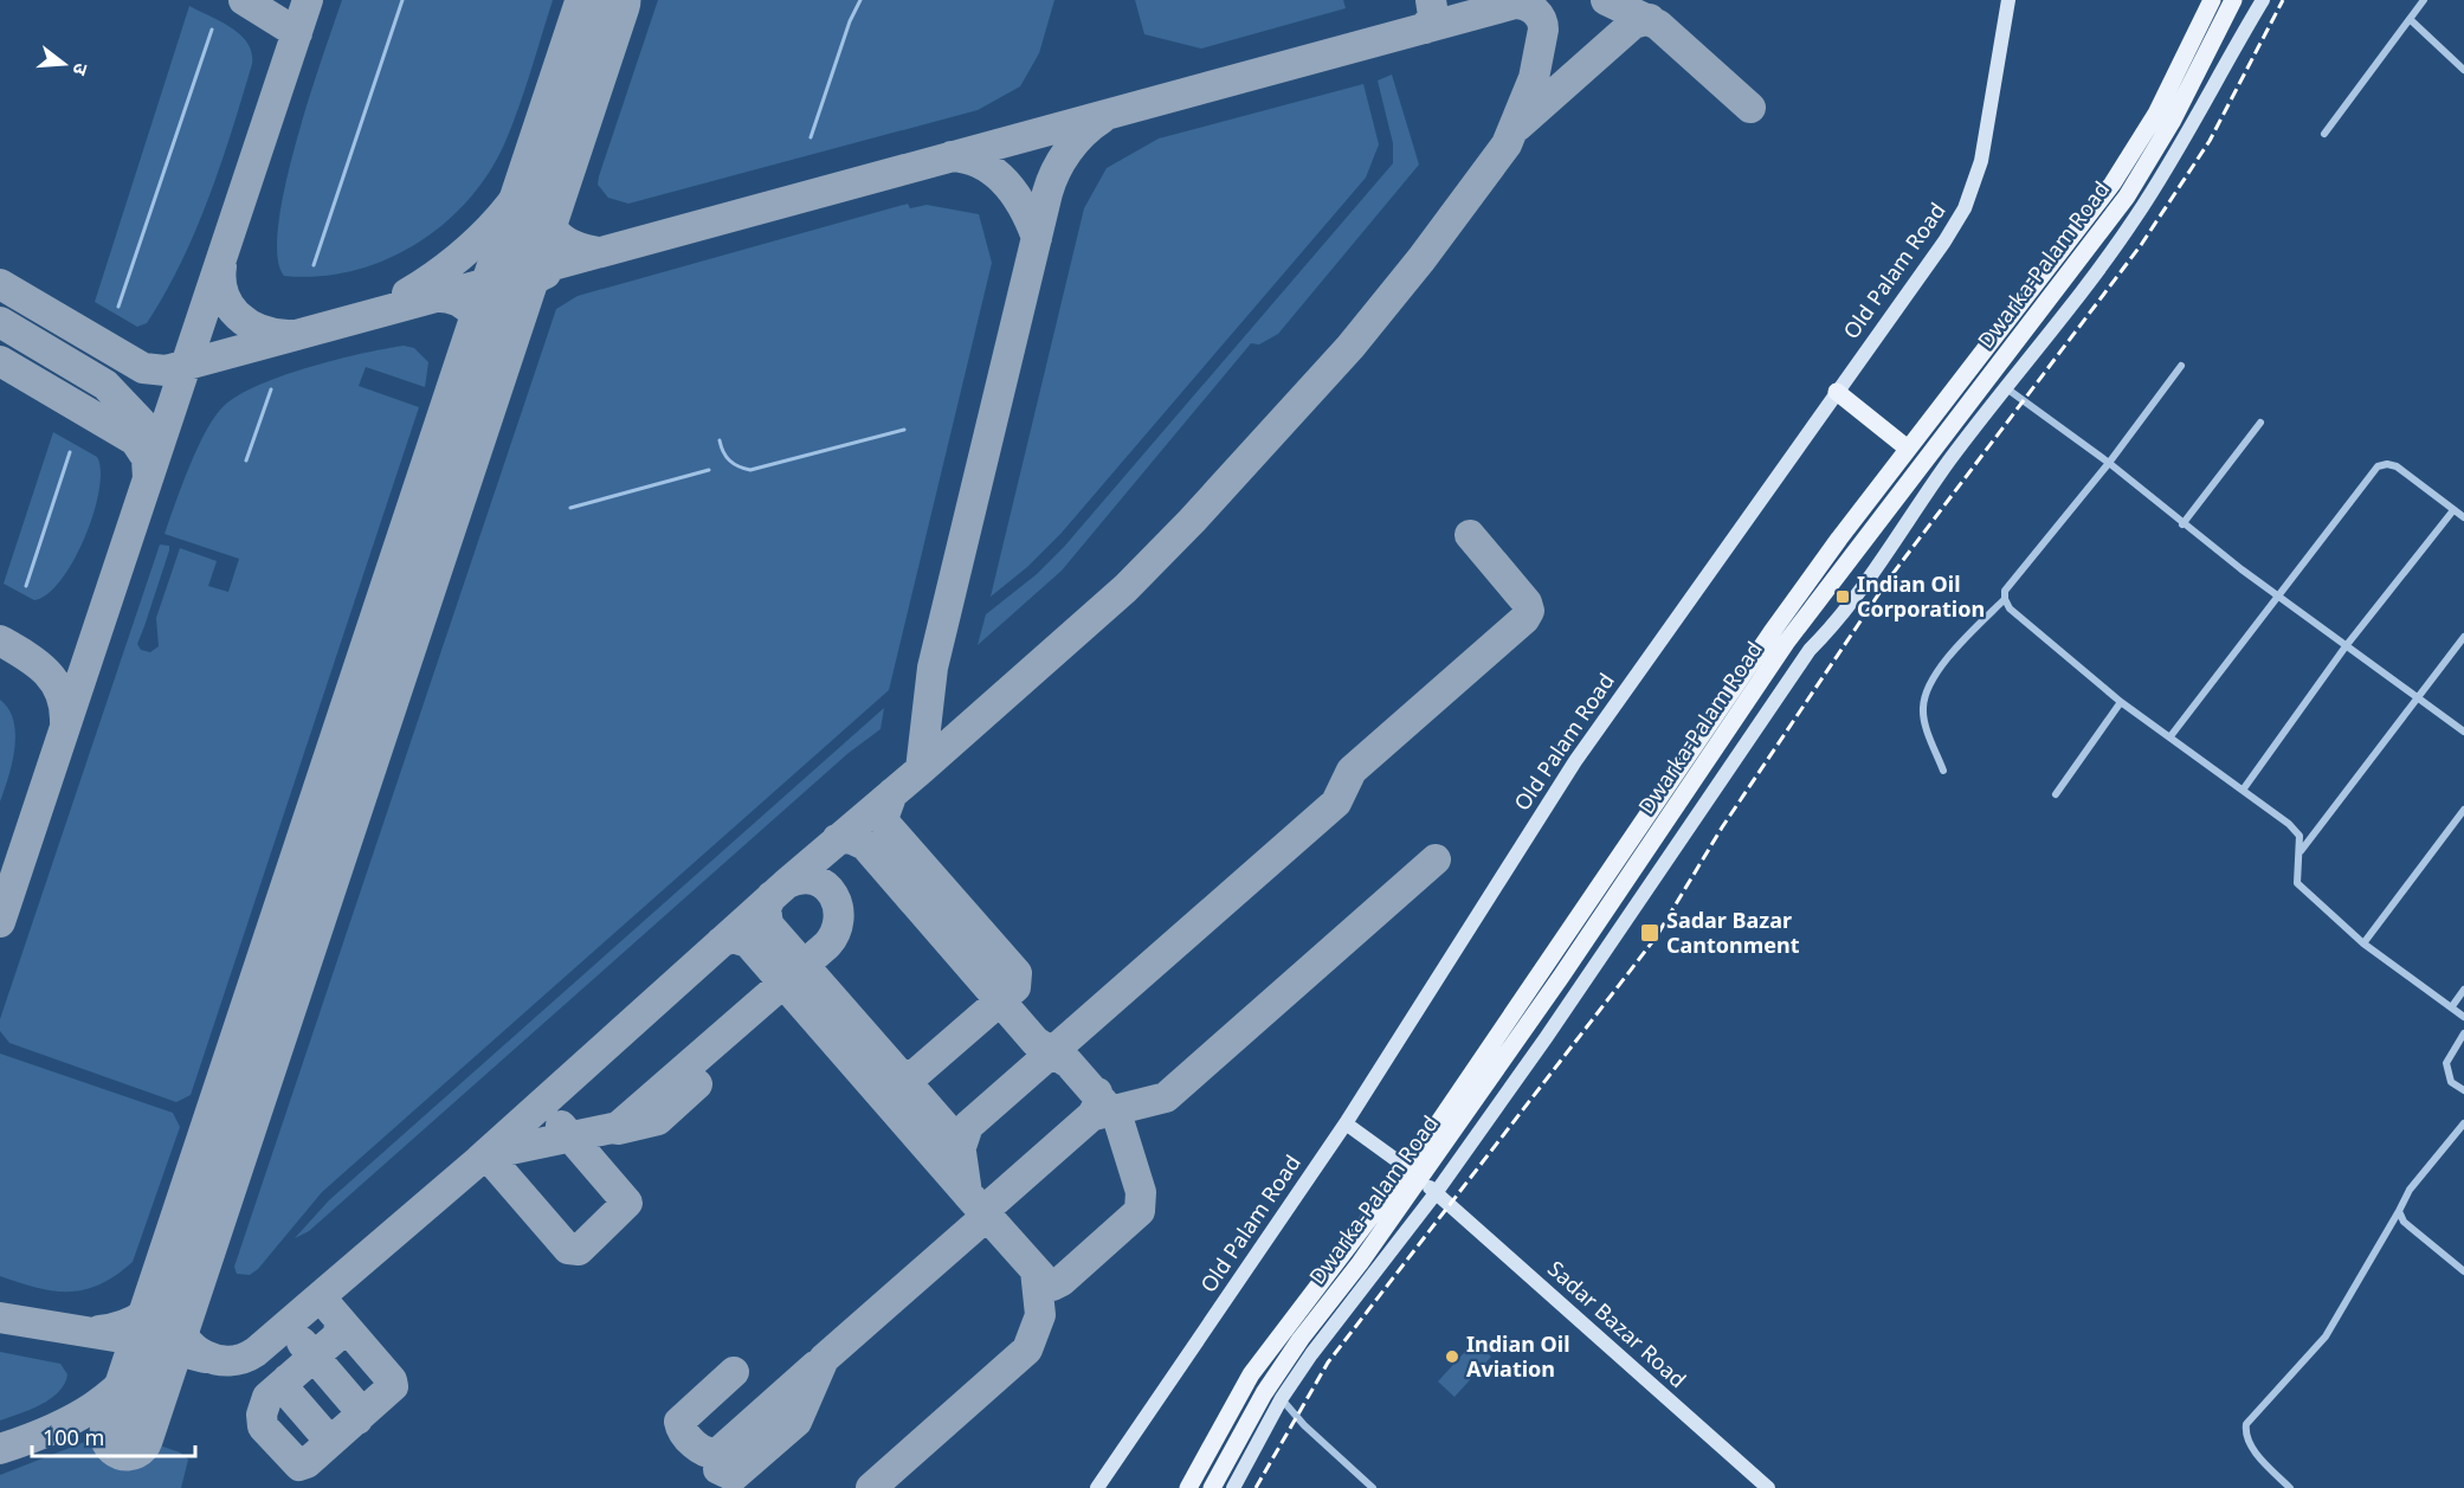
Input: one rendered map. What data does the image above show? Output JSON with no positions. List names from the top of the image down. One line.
{"streets":{"main road":["Dwarka-Palam Road"],"street":["Old Palam Road","Sadar Bazar Road"]},"crossings":[["Dwarka-Palam Road","Sadar Bazar Road"],["Old Palam Road","Sadar Bazar Road"]],"places":{"transit":["Indian Oil Corporation","Sadar Bazar Cantonment"],"other":["Indian Oil Aviation"]},"scale_bar":"100 m","north":"right"}
